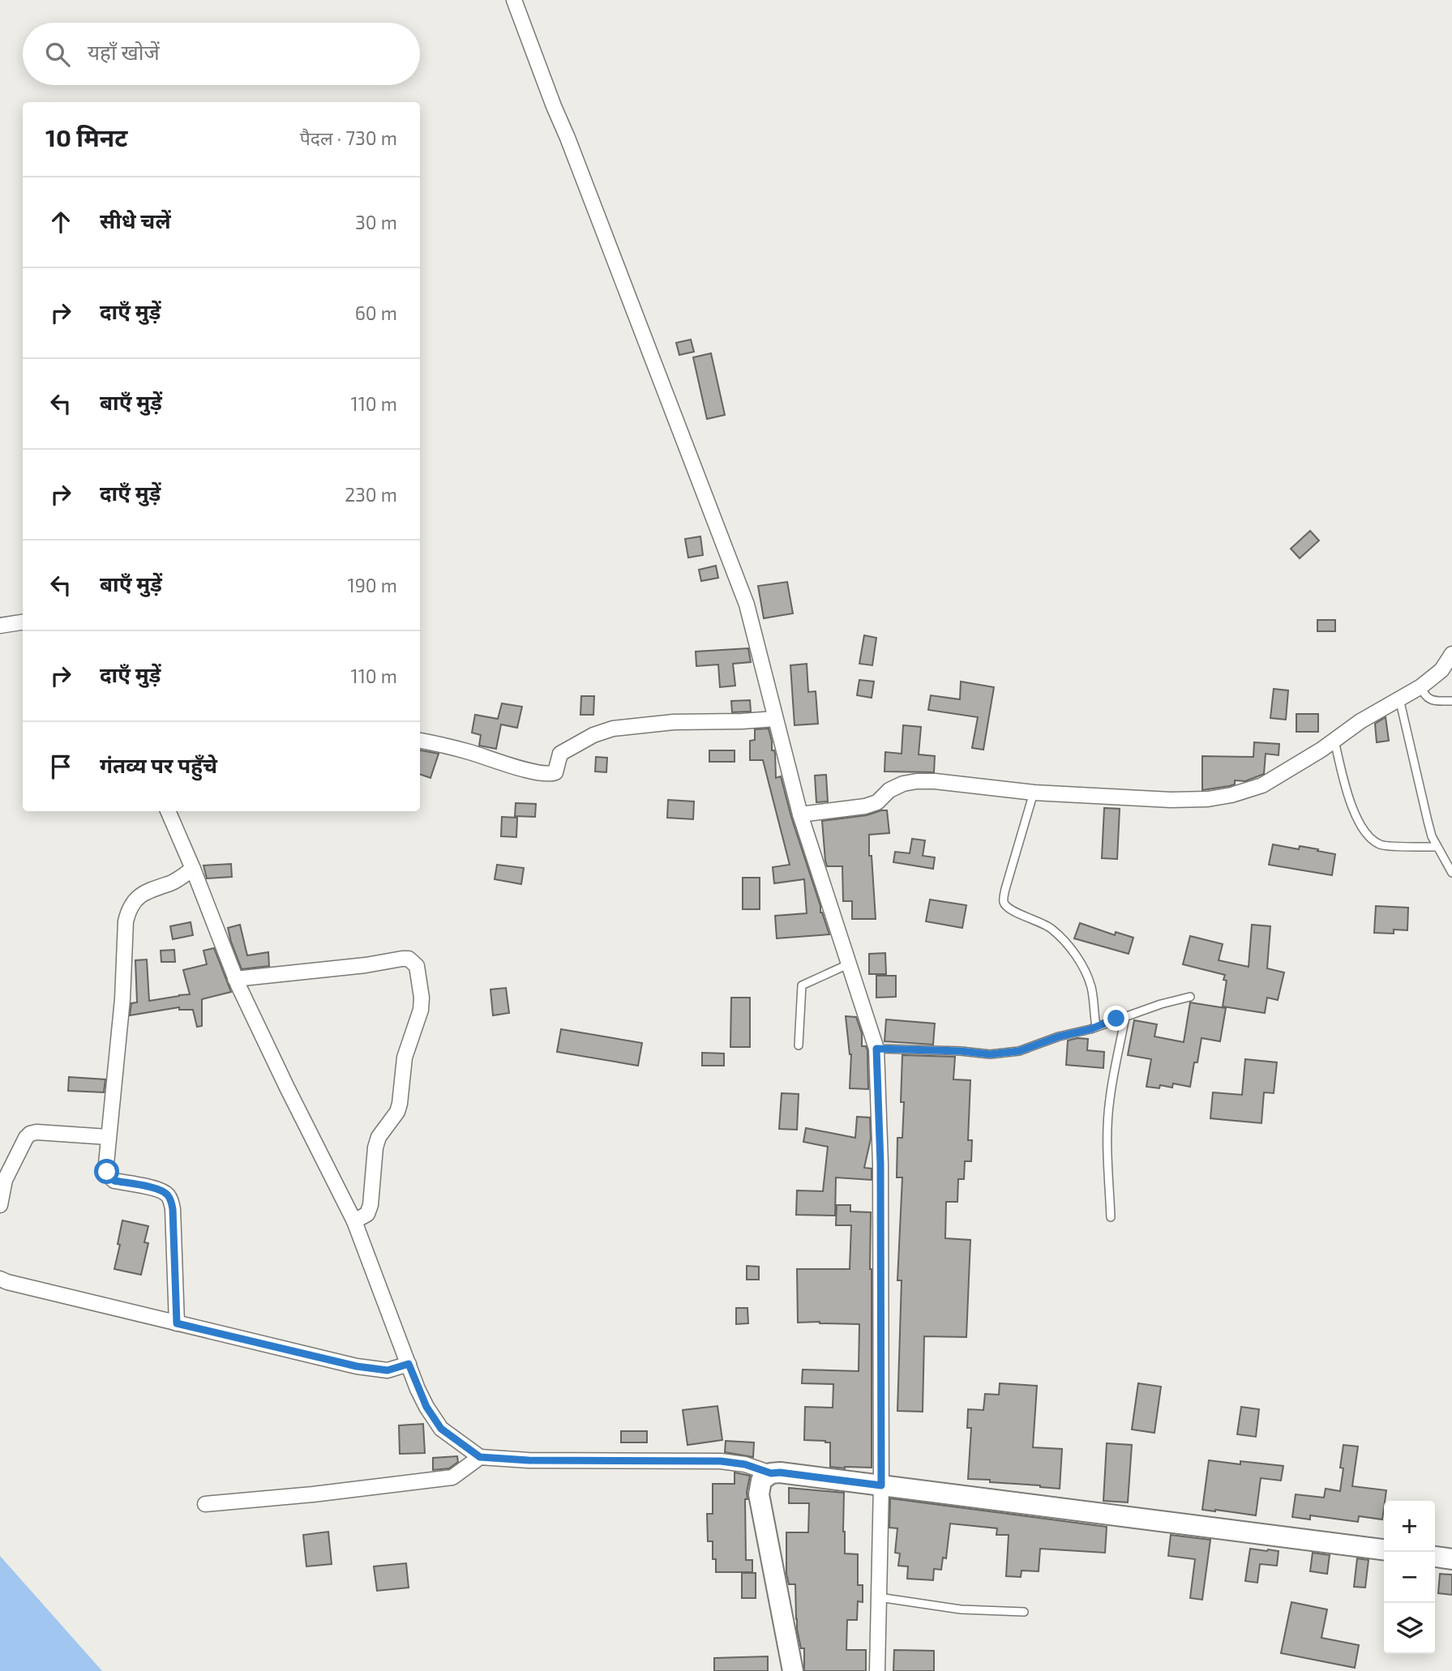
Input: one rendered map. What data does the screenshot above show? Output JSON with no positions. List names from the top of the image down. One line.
{"page":{"search":"यहाँ खोजें","heading":["10 मिनट","पैदल · 730 m"],"list":[["सीधे चलें","30 m"],["दाएँ मुड़ें","60 m"],["बाएँ मुड़ें","110 m"],["दाएँ मुड़ें","230 m"],["बाएँ मुड़ें","190 m"],["दाएँ मुड़ें","110 m"],"गंतव्य पर पहुँचे"],"map_buttons":["+","−"]}}
